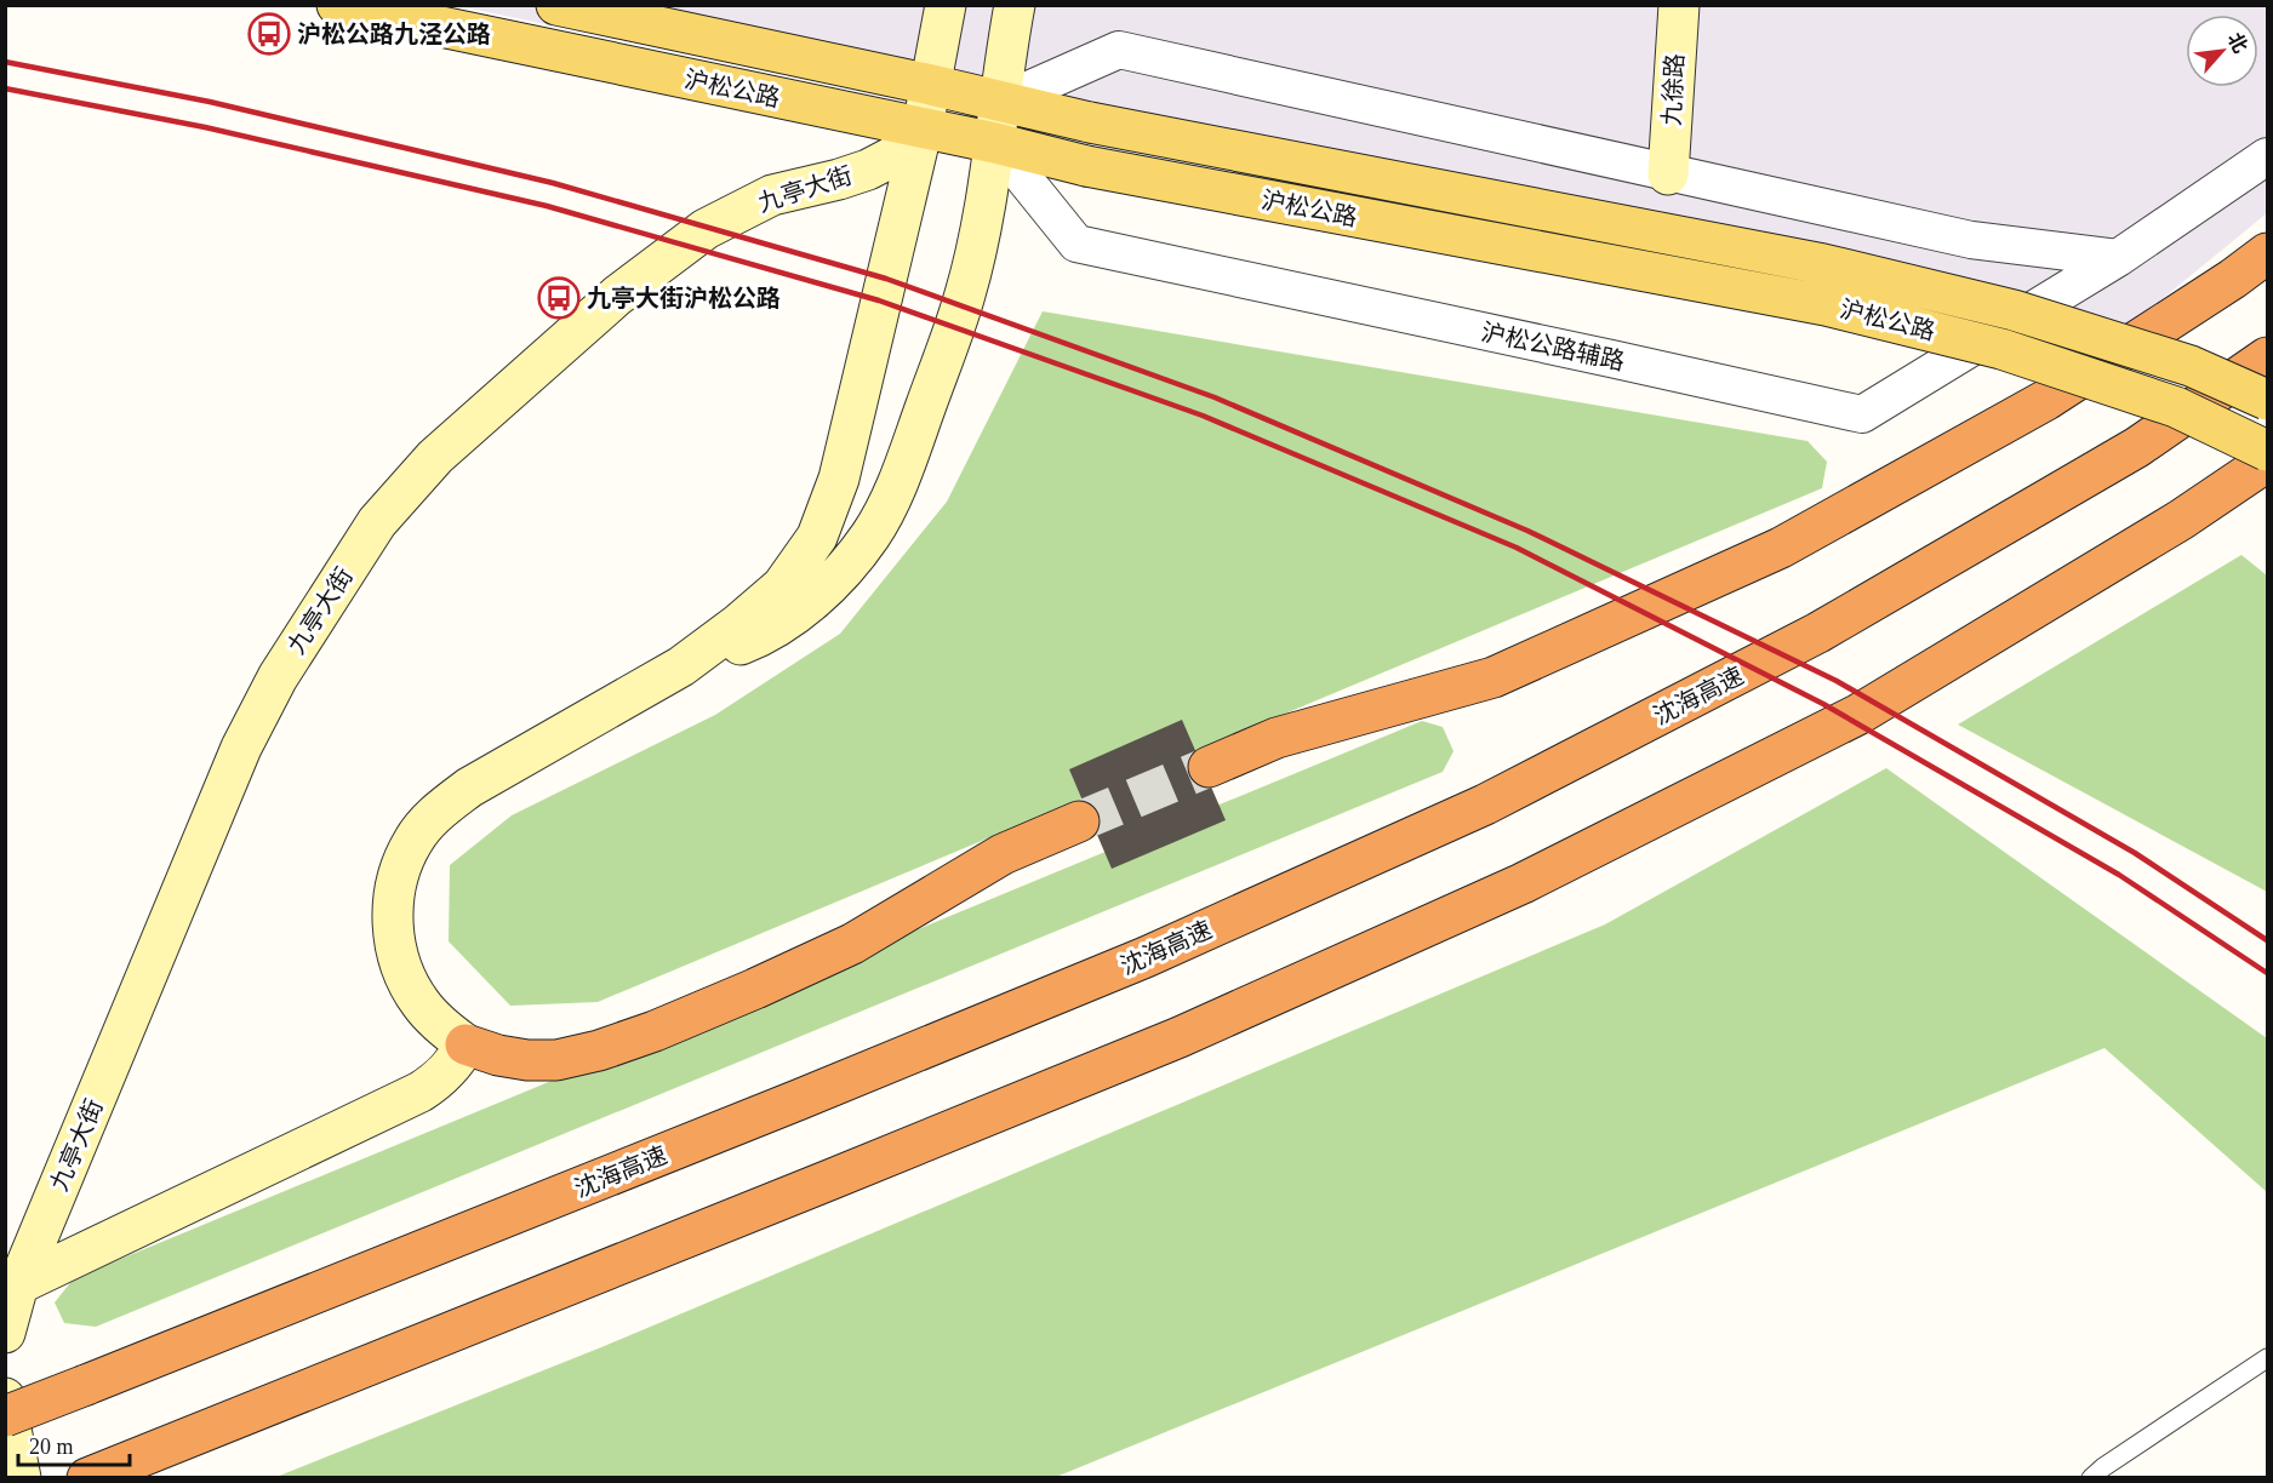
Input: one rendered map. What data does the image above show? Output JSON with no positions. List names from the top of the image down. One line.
{"streets":{"highway":["沈海高速"],"main road":["沪松公路","九徐路","九亭大街"],"street":["沪松公路辅路"]},"crossings":[["沪松公路","九亭大街"],["沪松公路","沪松公路辅路"]],"places":{"bus stop":["沪松公路九泾公路","九亭大街沪松公路"]},"scale_bar":"20 m","north":"top right"}
